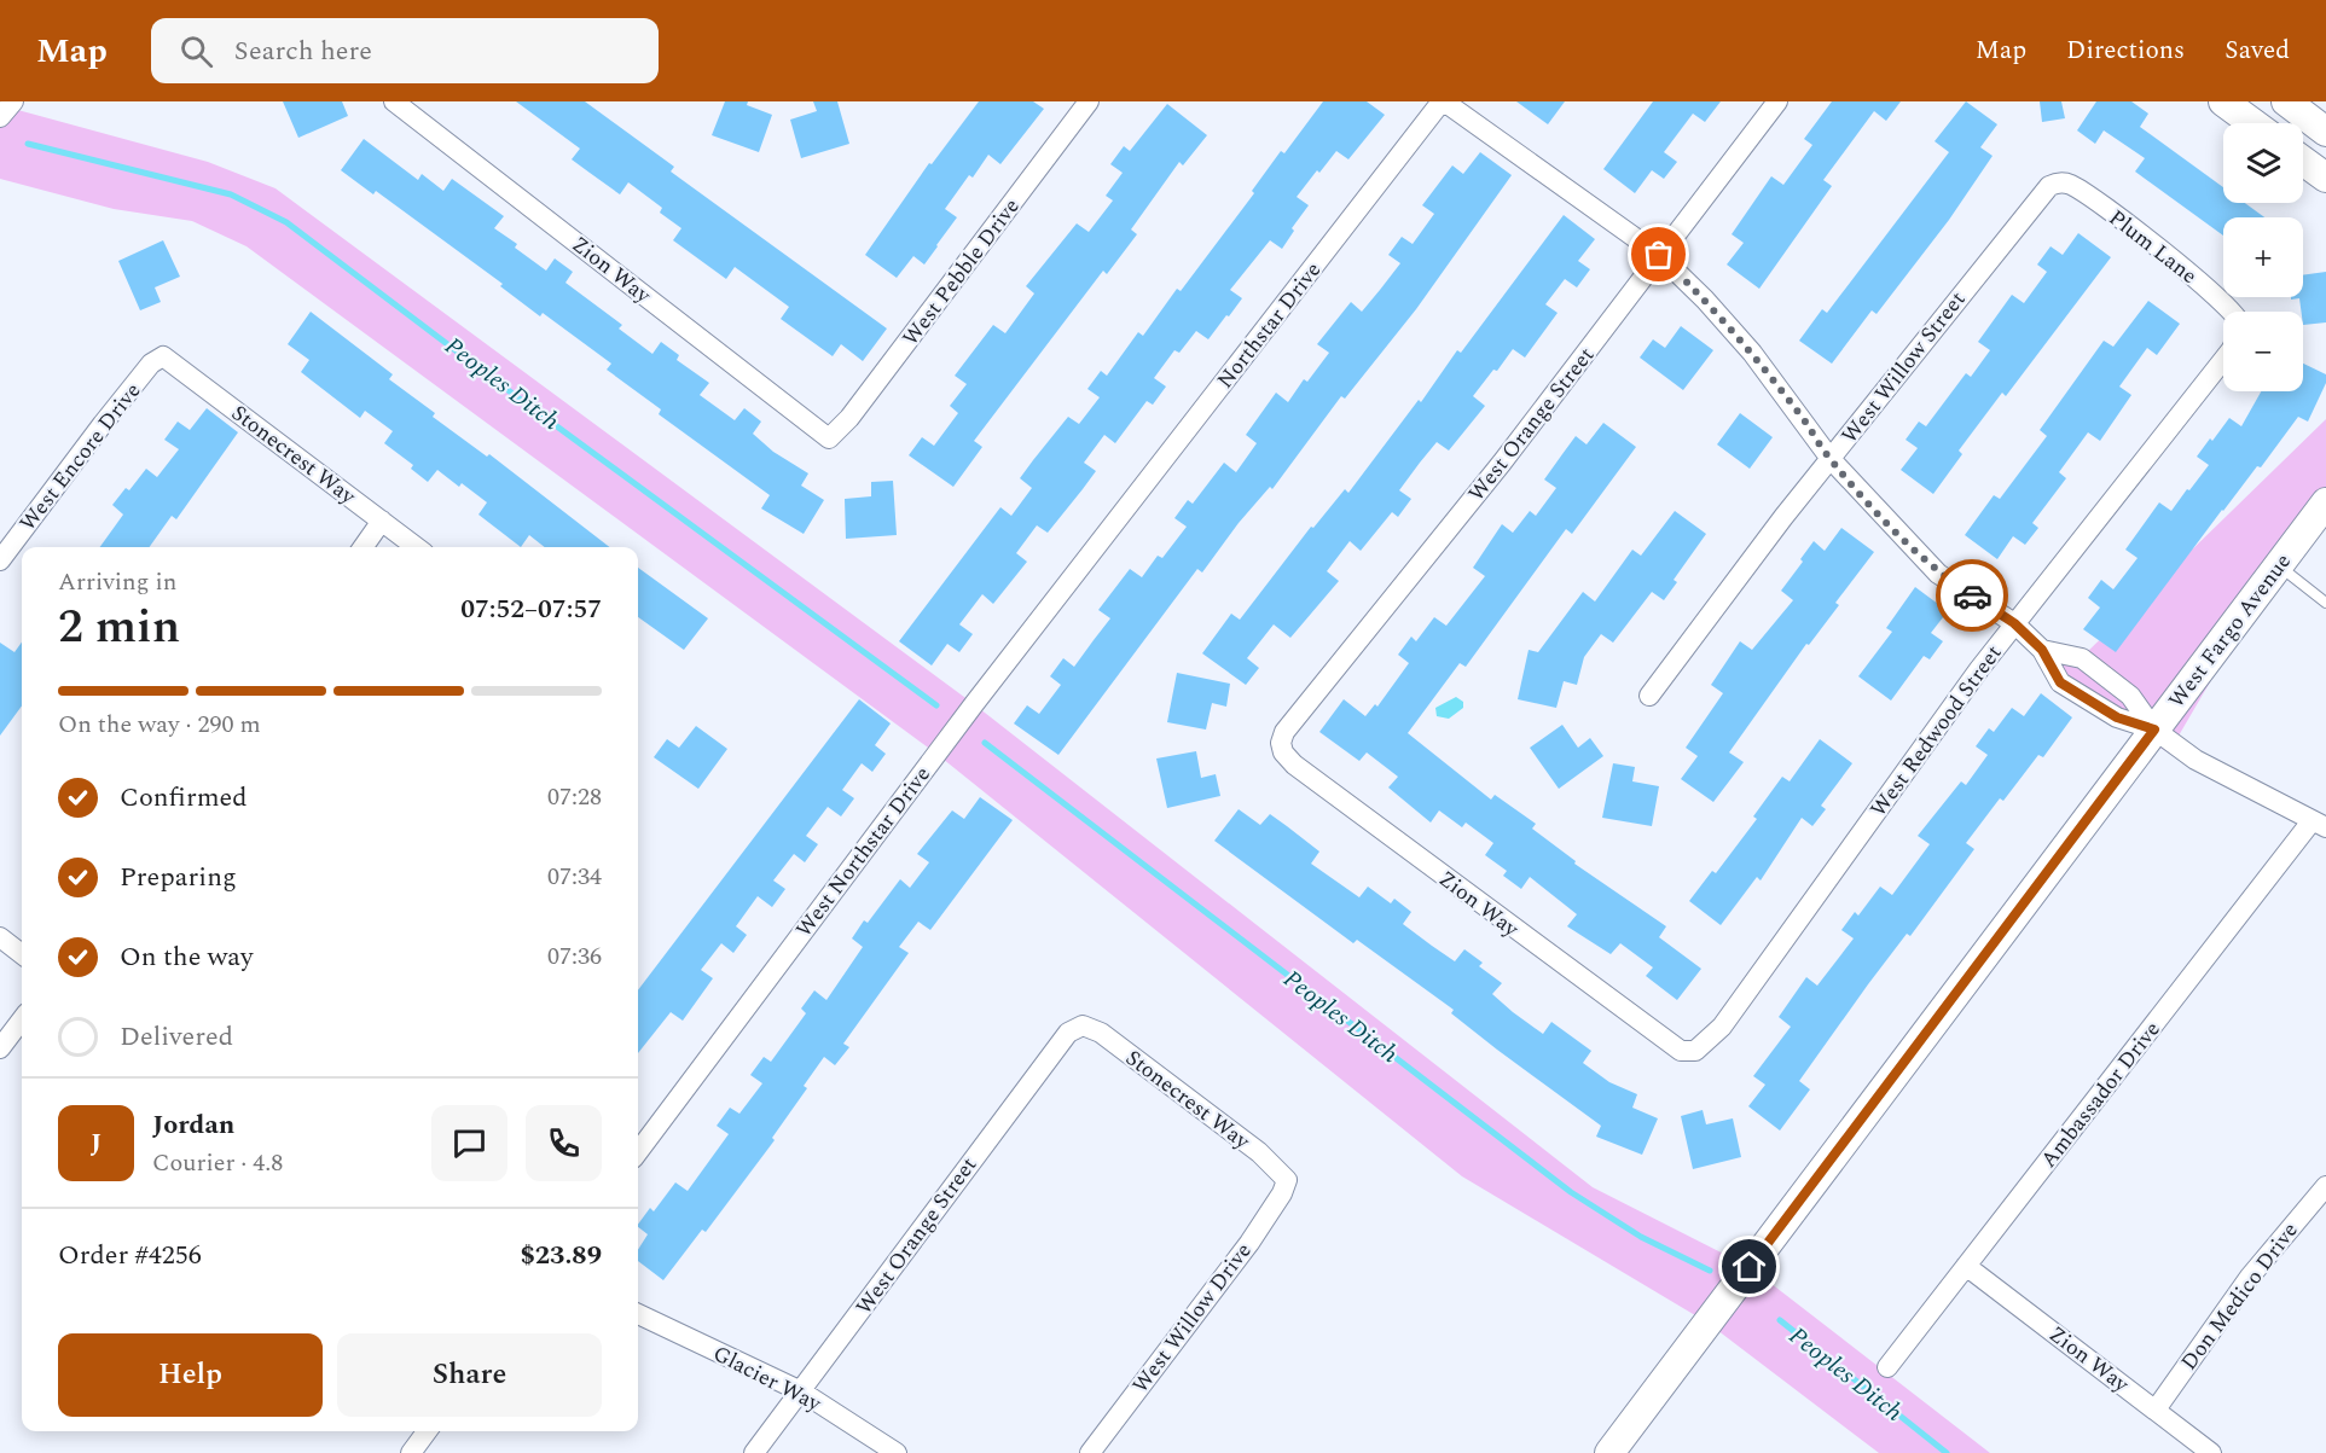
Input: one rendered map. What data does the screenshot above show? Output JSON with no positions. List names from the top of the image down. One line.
{"streets":{"main road":["West Fargo Avenue"],"street":["Plum Lane","Zion Way","West Pebble Drive","Northstar Drive","West Willow Street","West Orange Street","Stonecrest Way","West Encore Drive","West Redwood Street","West Northstar Drive","Ambassador Drive","Don Medico Drive","West Willow Drive","Glacier Way"]},"crossings":[["Plum Lane","West Willow Street"],["Zion Way","West Pebble Drive"],["Zion Way","West Orange Street"],["Zion Way","West Redwood Street"],["Zion Way","Ambassador Drive"],["Zion Way","Don Medico Drive"],["Northstar Drive","West Northstar Drive"],["West Orange Street","Stonecrest Way"],["West Orange Street","Glacier Way"],["Stonecrest Way","West Encore Drive"],["Stonecrest Way","West Willow Drive"]],"water":["Peoples Ditch"],"page":{"header":"Map","search":"Search here","nav":["Map","Directions","Saved"],"map_buttons":["+","−"],"heading":["2 min","Arriving in","07:52–07:57"],"panel":["Jordan","Courier · 4.8","Order #4256","$23.89"],"bar":"On the way · 290 m","list":[["Confirmed","07:28"],["Preparing","07:34"],["On the way","07:36"],"Delivered"],"round":"J","buttons":["Help","Share"]}}
